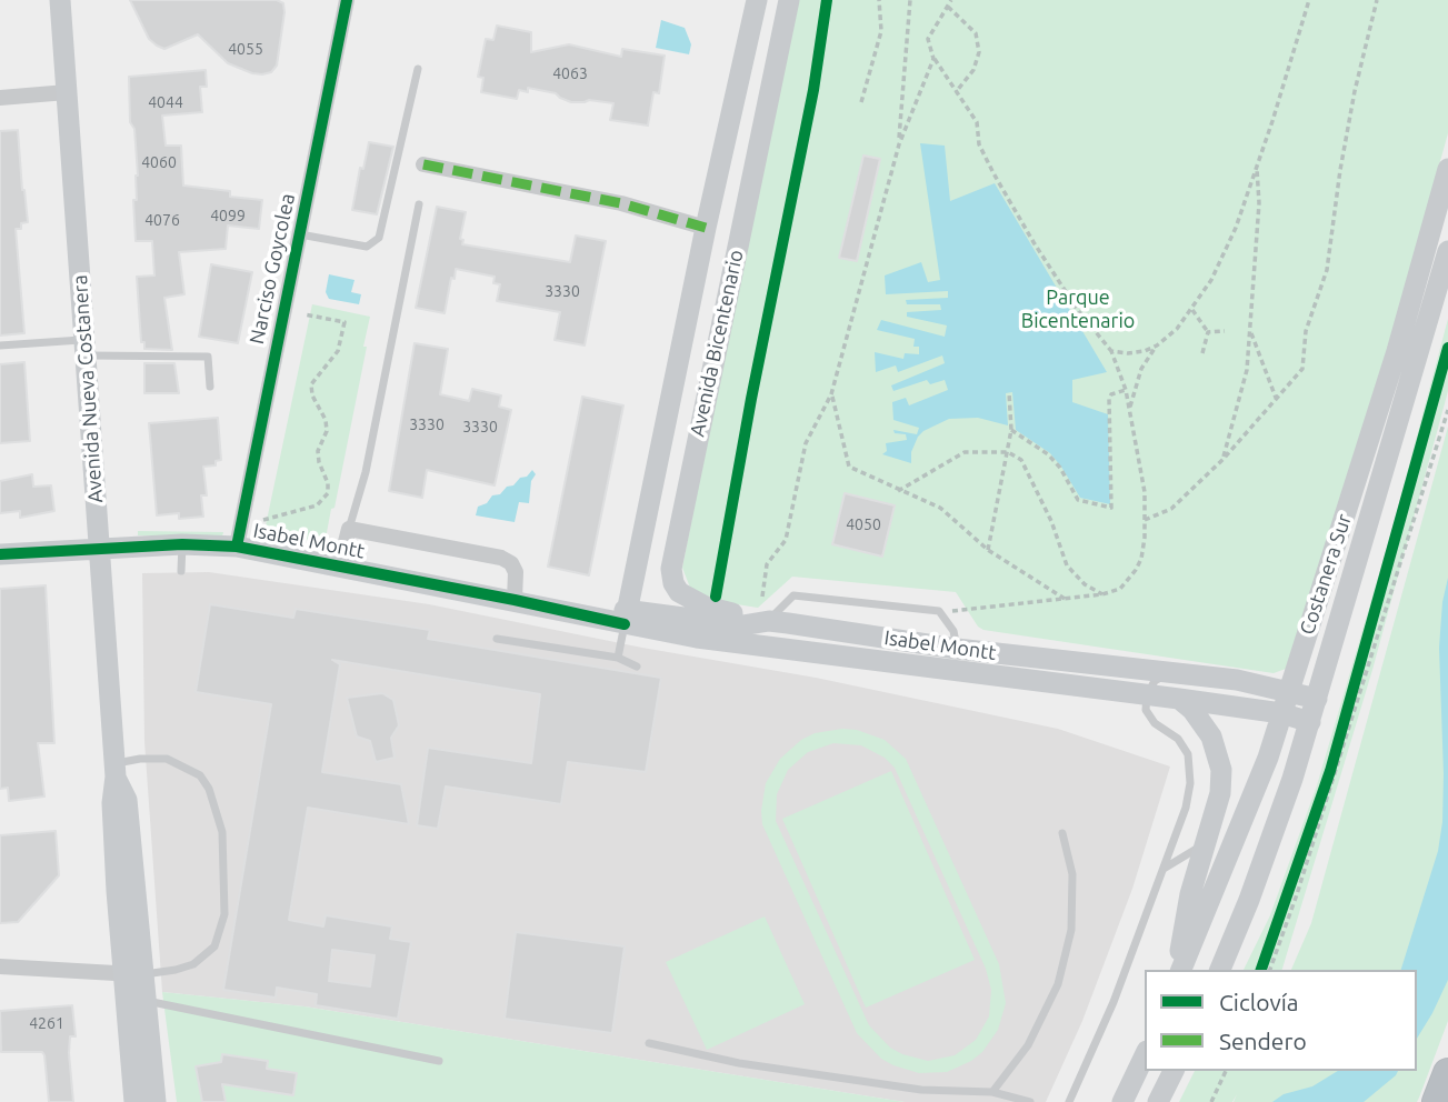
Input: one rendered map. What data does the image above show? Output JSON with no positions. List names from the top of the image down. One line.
{"streets":{"main road":["Avenida Bicentenario","Avenida Nueva Costanera","Isabel Montt","Costanera Sur"],"street":["Narciso Goycolea"]},"crossings":[["Narciso Goycolea","Isabel Montt"],["Avenida Bicentenario","Isabel Montt"],["Avenida Nueva Costanera","Isabel Montt"],["Isabel Montt","Costanera Sur"]],"parks":["Parque Bicentenario"],"house_numbers":["4055","4063","4044","4060","4099","4076","3330","3330","3330","4050","4261"],"legend":["Ciclovía","Sendero"]}
